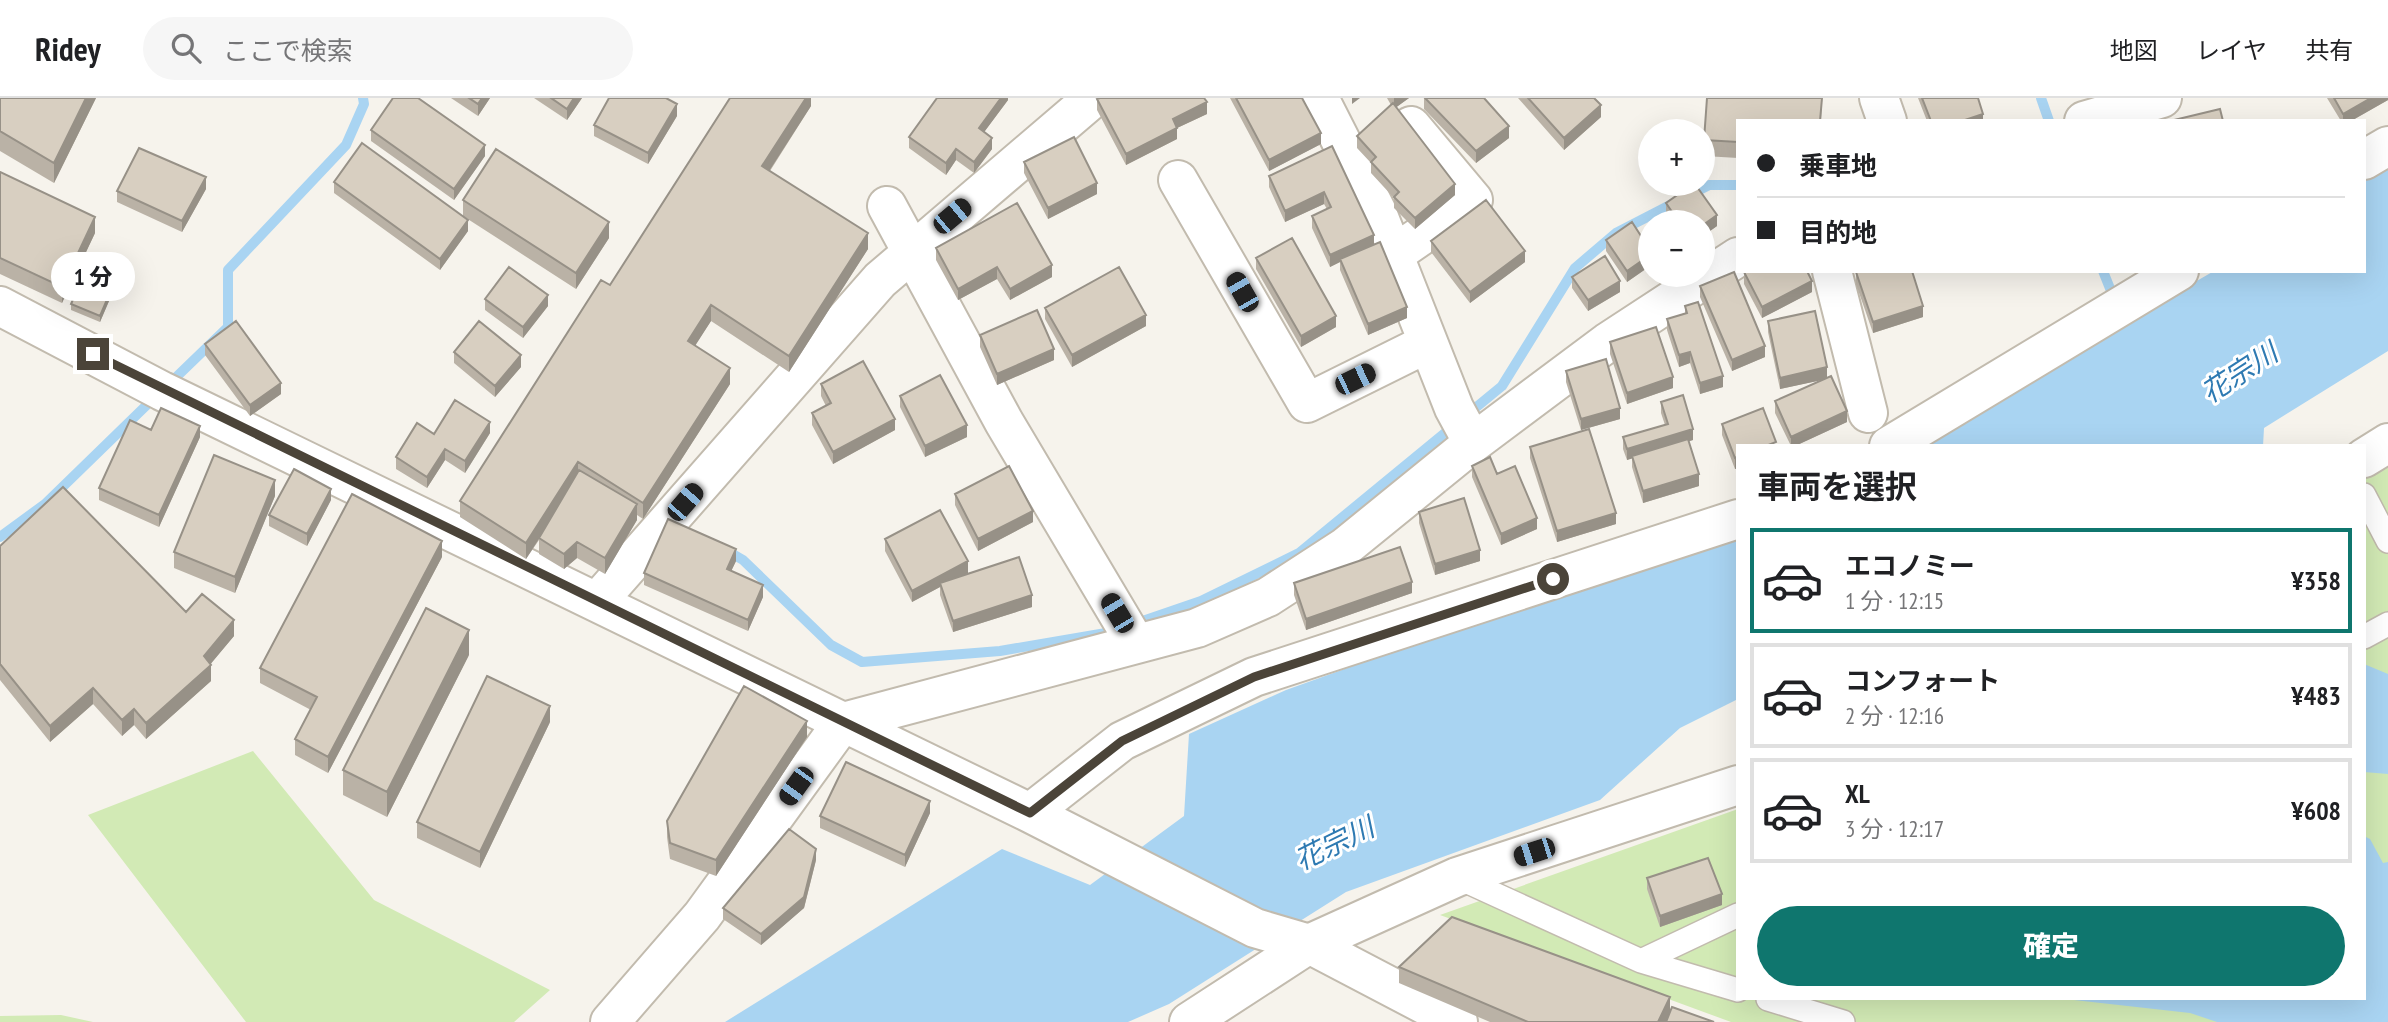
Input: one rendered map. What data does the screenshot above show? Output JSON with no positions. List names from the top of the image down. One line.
{"water":["花宗川"],"page":{"header":"Ridey","search":"ここで検索","nav":["地図","レイヤ","共有"],"map_buttons":["+","−"],"banner":["乗車地","目的地"],"bubble":"1 分","heading":"車両を選択","list":[{"name":"エコノミー","note":"1 分 · 12:15","value":"¥358"},{"name":"コンフォート","note":"2 分 · 12:16","value":"¥483"},{"name":"XL","note":"3 分 · 12:17","value":"¥608"}],"buttons":"確定"}}
